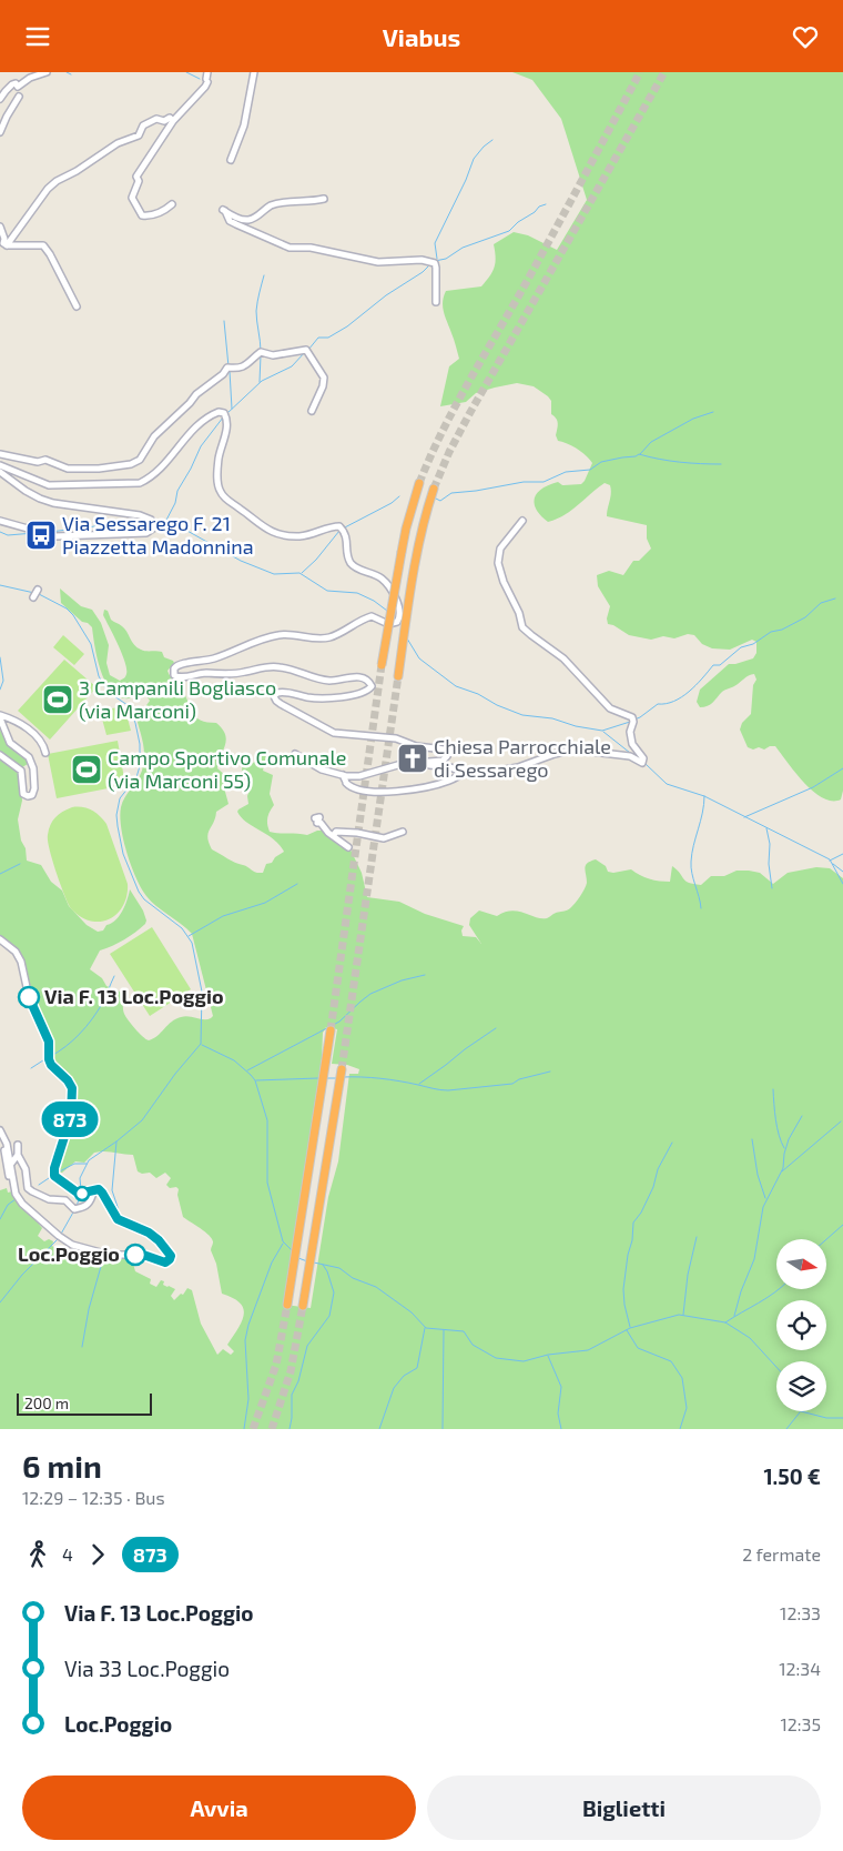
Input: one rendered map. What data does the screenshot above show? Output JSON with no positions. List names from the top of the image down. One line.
{"places":{"bus stop":["Via Sessarego F. 21 Piazzetta Madonnina"],"sports":["3 Campanili Bogliasco (via Marconi)","Campo Sportivo Comunale (via Marconi 55)"],"church":["Chiesa Parrocchiale di Sessarego"],"other":["Via F. 13 Loc.Poggio","Loc.Poggio"]},"lines":["bus line 873"],"scale_bar":"200 m","north":"right","page":{"header":"Viabus","on_map":"873","scale":"200 m","heading":["6 min","12:29 – 12:35 · Bus","1.50 €"],"legs":["4","873","2 fermate"],"list":[{"name":"Via F. 13 Loc.Poggio","value":"12:33"},{"name":"Via 33 Loc.Poggio","value":"12:34"},{"name":"Loc.Poggio","value":"12:35"}],"buttons":["Avvia","Biglietti"]}}
